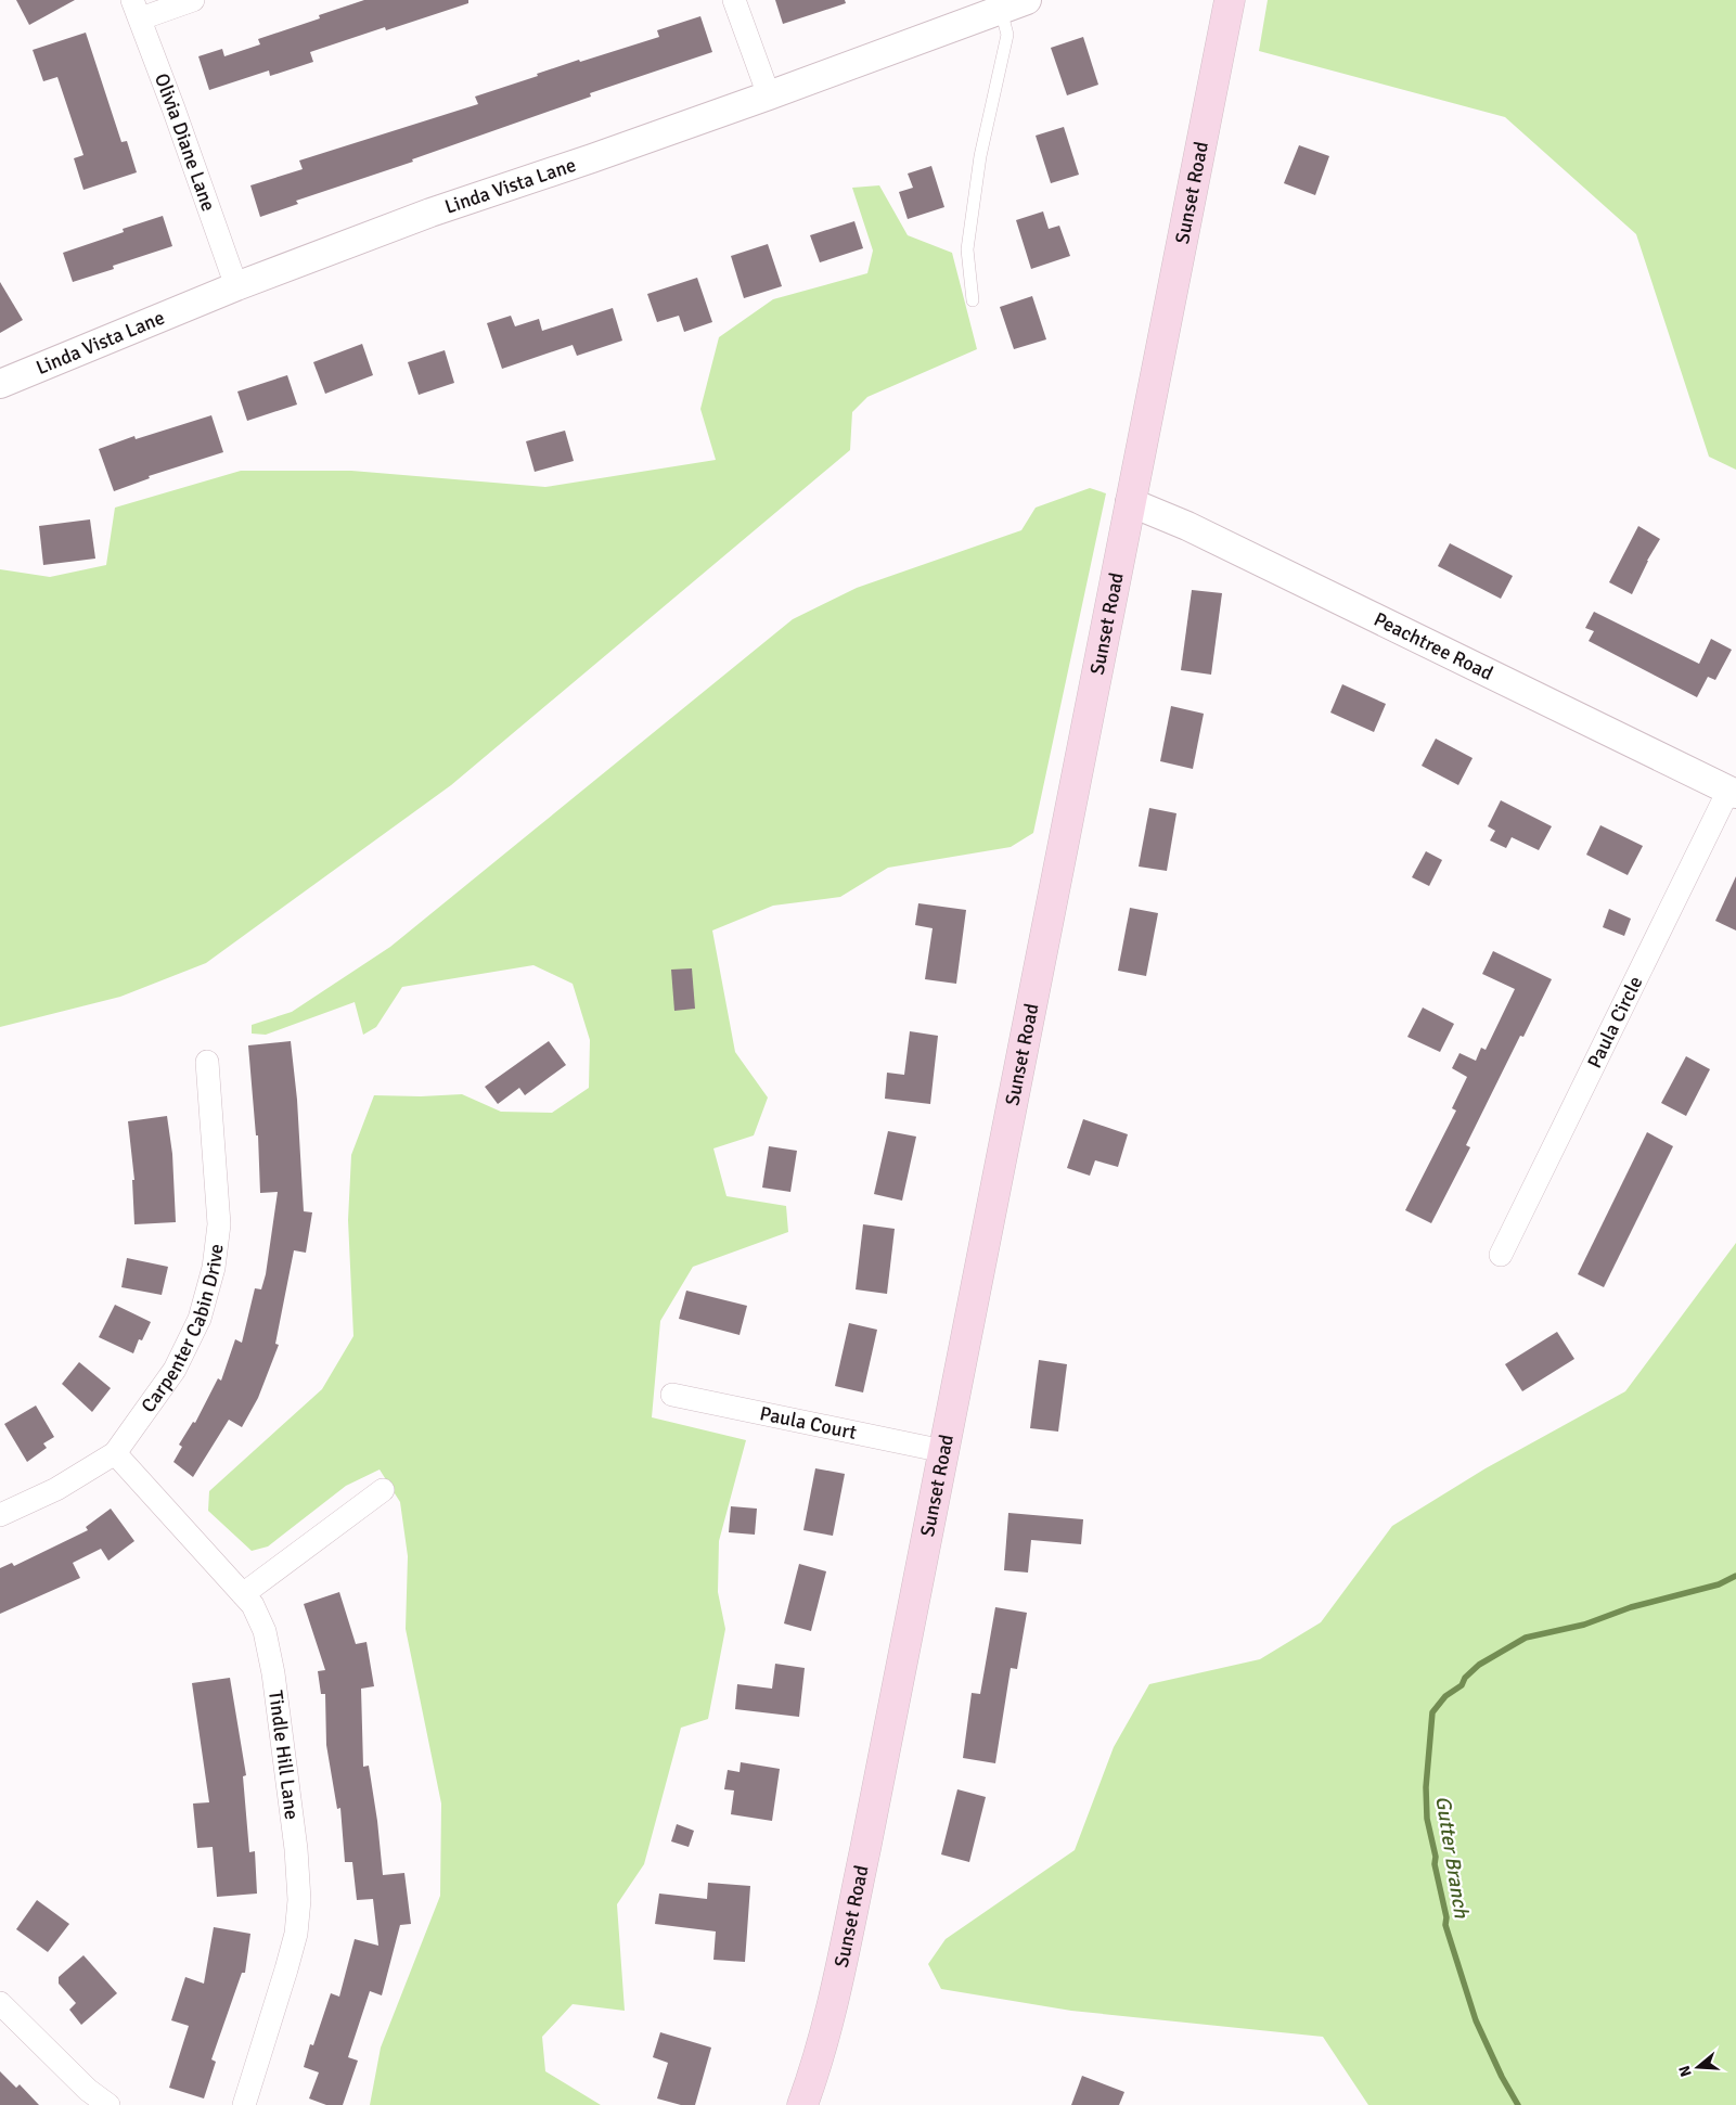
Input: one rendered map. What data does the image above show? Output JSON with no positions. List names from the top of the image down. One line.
{"streets":{"main road":["Sunset Road"],"street":["Olivia Diane Lane","Linda Vista Lane","Peachtree Road","Paula Circle","Carpenter Cabin Drive","Paula Court","Tindle Hill Lane"]},"crossings":[["Olivia Diane Lane","Linda Vista Lane"],["Sunset Road","Peachtree Road"],["Sunset Road","Paula Court"],["Peachtree Road","Paula Circle"],["Carpenter Cabin Drive","Tindle Hill Lane"]],"water":["Gutter Branch"],"north":"left"}
